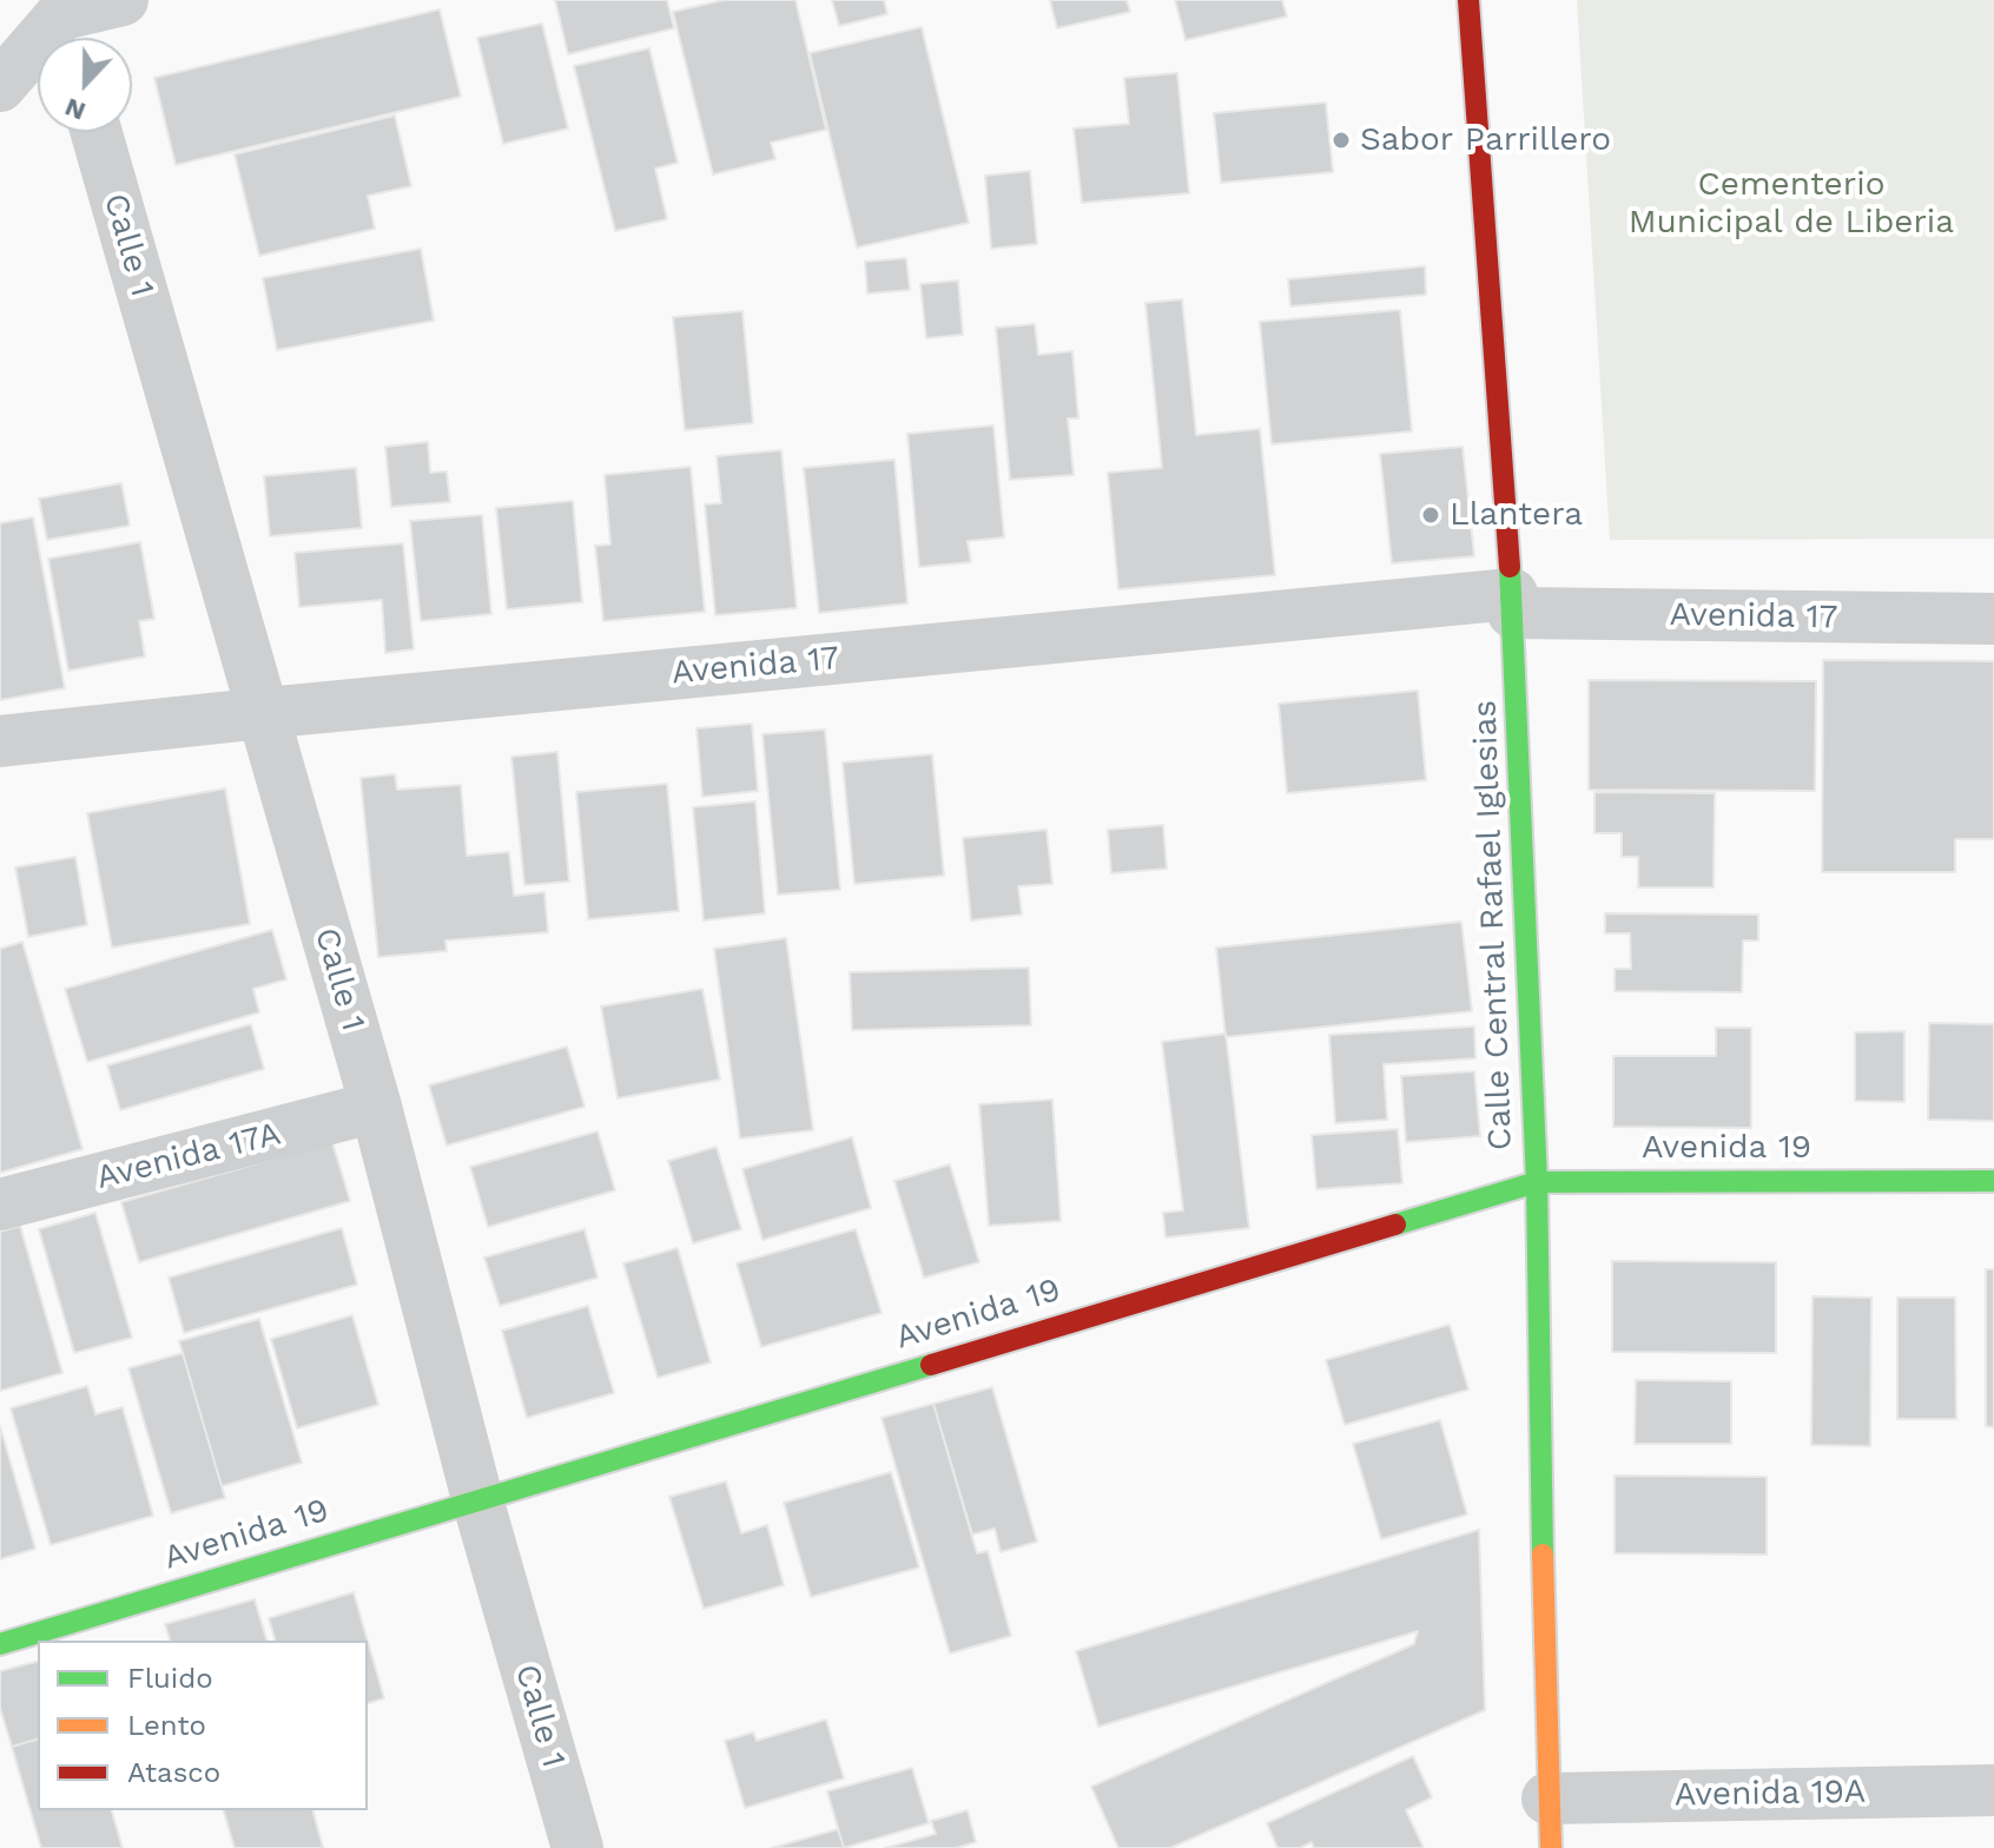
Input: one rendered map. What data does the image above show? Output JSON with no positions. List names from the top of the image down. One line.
{"streets":{"street":["Calle 1","Avenida 17","Calle Central Rafael Iglesias","Avenida 19","Avenida 17A","Avenida 19A"]},"crossings":[["Calle 1","Avenida 17"],["Calle 1","Avenida 19"],["Calle 1","Avenida 17A"],["Avenida 17","Calle Central Rafael Iglesias"],["Calle Central Rafael Iglesias","Avenida 19"],["Calle Central Rafael Iglesias","Avenida 19A"]],"parks":["Cementerio Municipal de Liberia"],"places":["Sabor Parrillero","Llantera"],"legend":["Fluido","Lento","Atasco"],"north":"bottom"}
